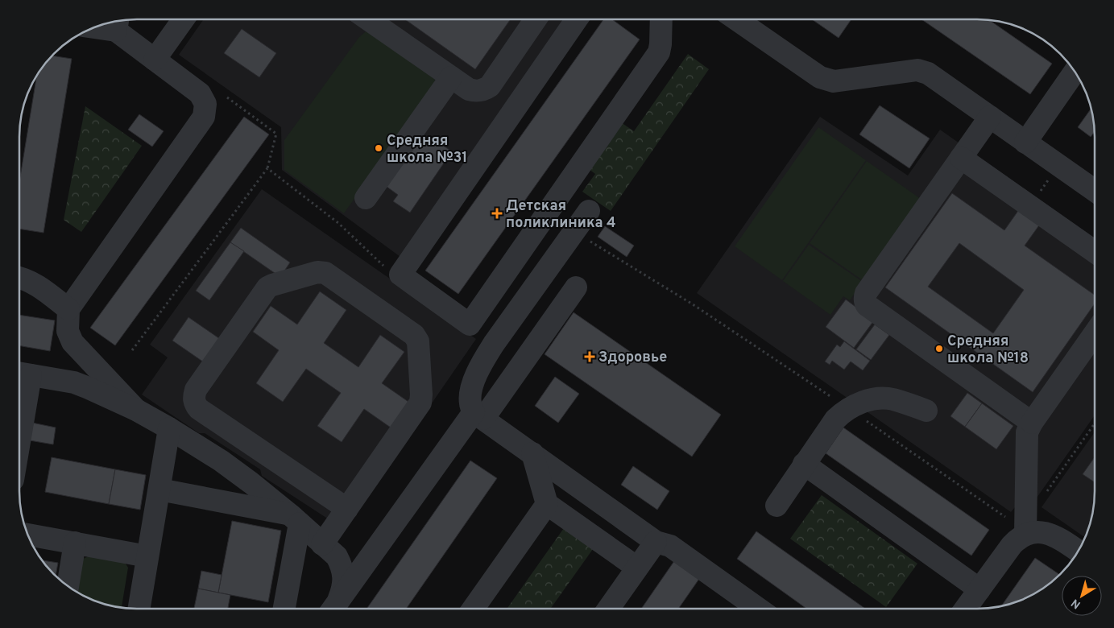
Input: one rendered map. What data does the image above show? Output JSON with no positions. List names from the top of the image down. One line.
{"places":{"other":["Средняя школа №31","Средняя школа №18"],"health":["Детская поликлиника 4","Здоровье"]},"north":"bottom left"}
